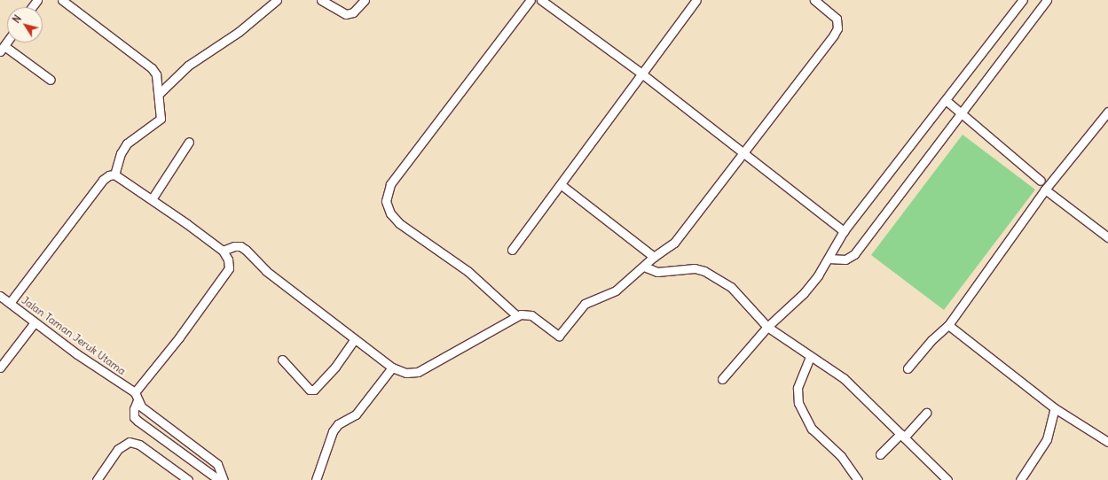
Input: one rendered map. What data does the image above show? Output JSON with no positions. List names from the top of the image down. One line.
{"streets":{"street":["Jalan Taman Jeruk Utama"]},"north":"top left"}
